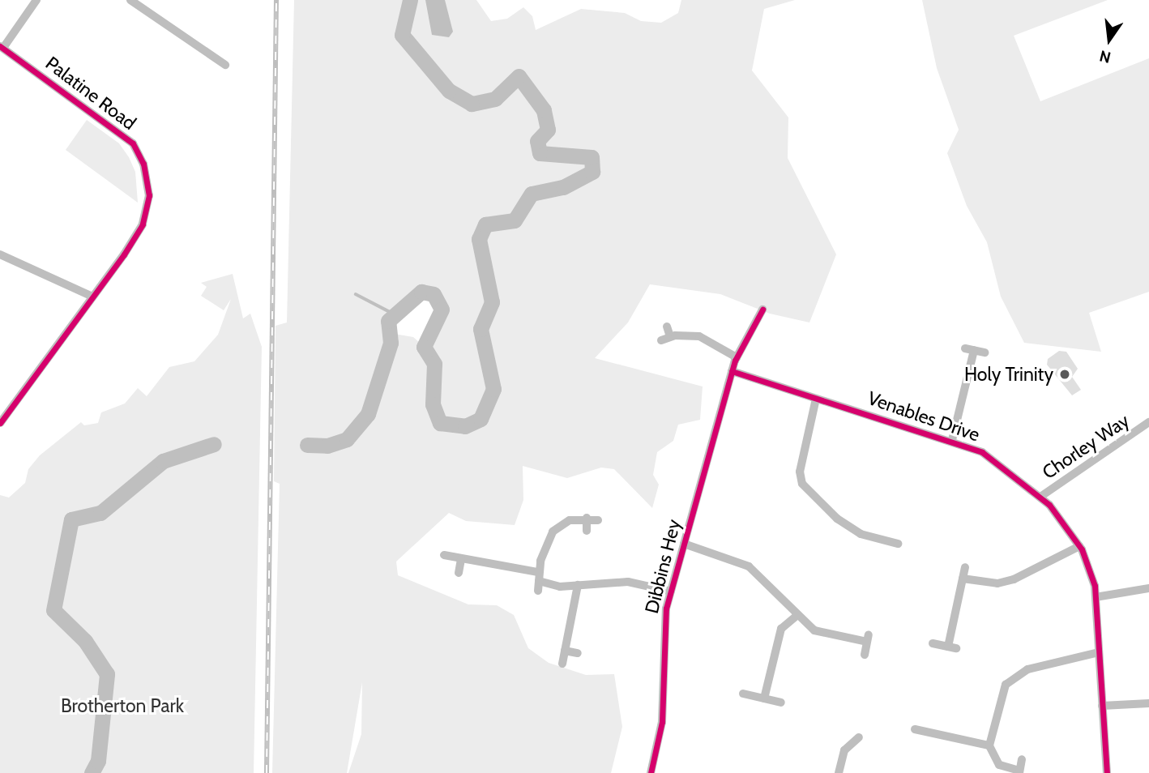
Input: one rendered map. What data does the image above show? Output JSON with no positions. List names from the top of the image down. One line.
{"streets":{"street":["Palatine Road","Venables Drive","Chorley Way","Dibbins Hey"]},"crossings":[["Venables Drive","Chorley Way"],["Venables Drive","Dibbins Hey"]],"parks":["Brotherton Park"],"places":["Holy Trinity"],"north":"bottom"}
